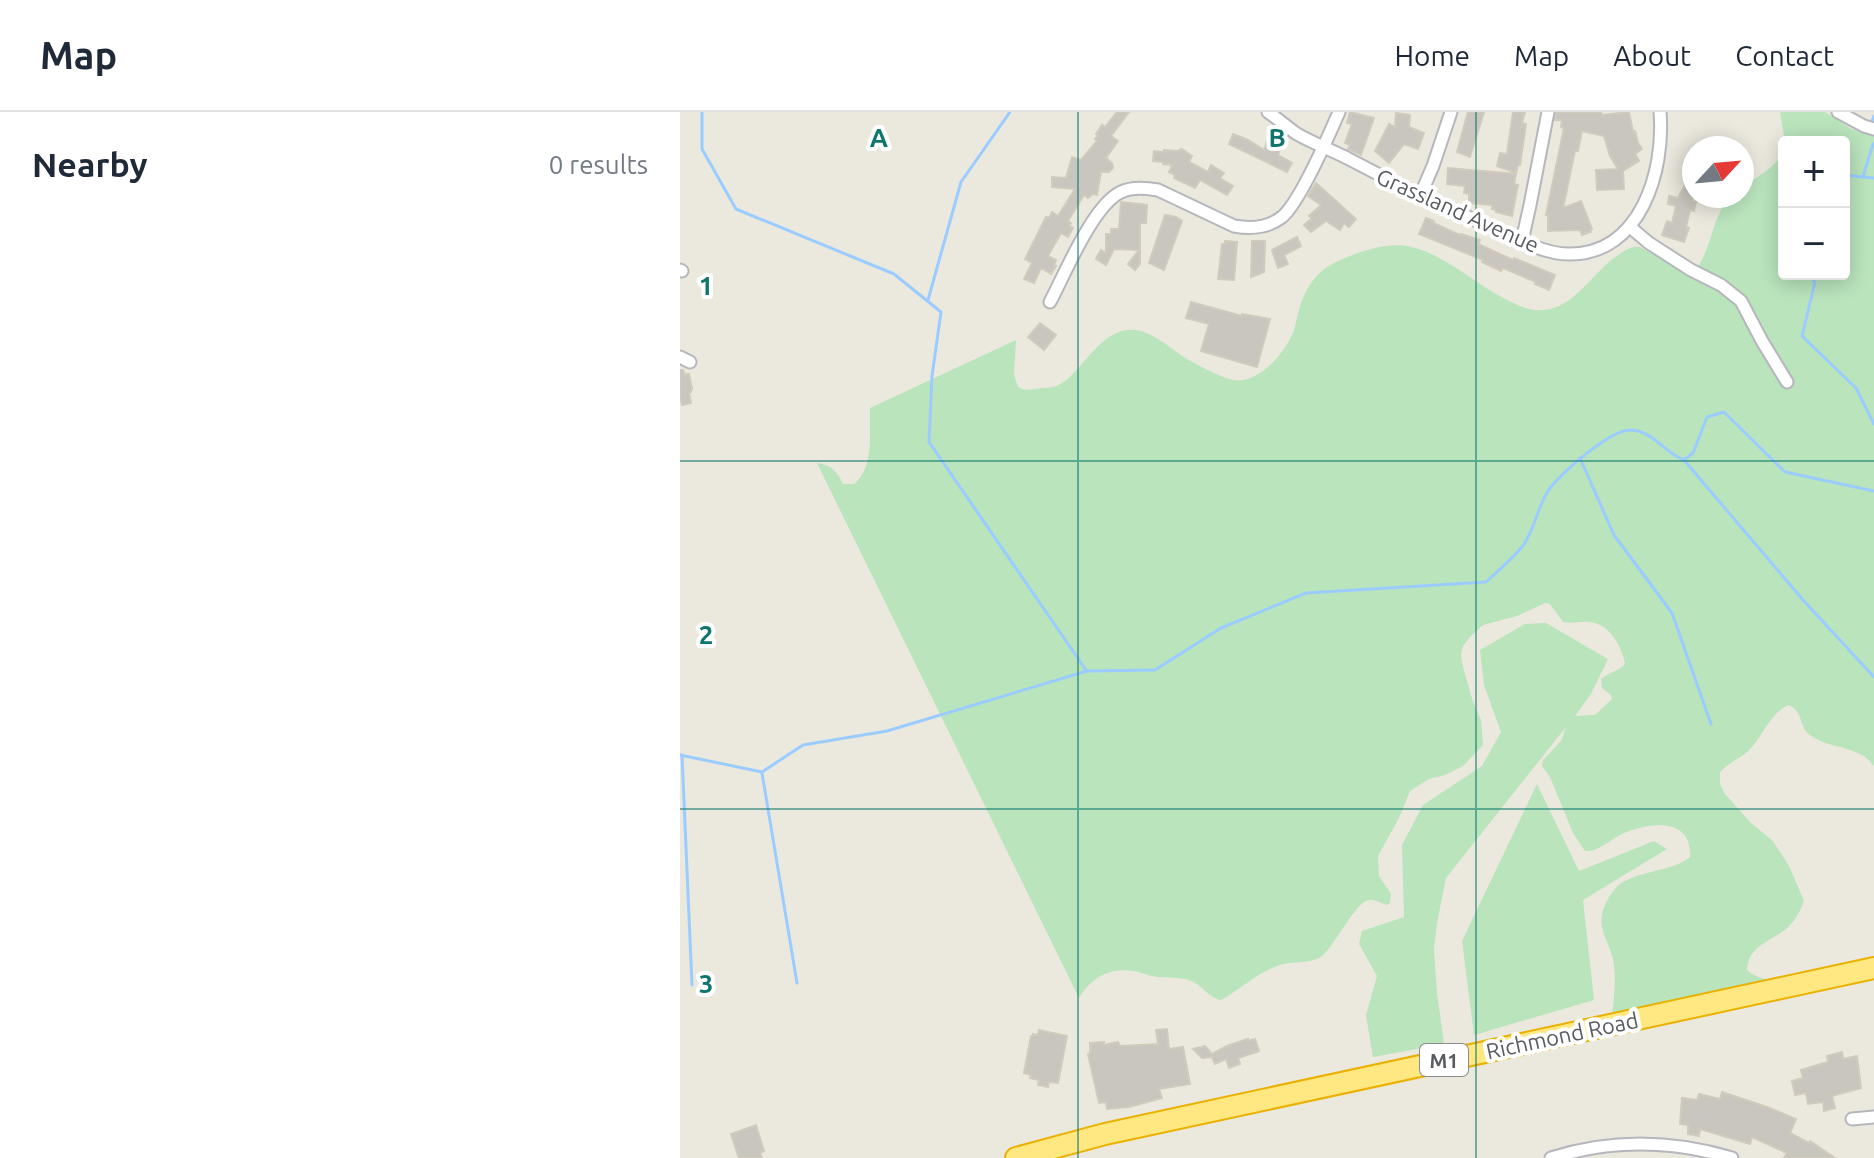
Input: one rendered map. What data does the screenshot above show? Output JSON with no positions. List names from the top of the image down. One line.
{"streets":{"highway":["Richmond Road","M1"],"street":["Grassland Avenue"]},"north":"top right","page":{"header":"Map","nav":["Home","Map","About","Contact"],"heading":["Nearby","0 results"],"map_buttons":["+","−"]},"grid":{"columns":["A","B"],"rows":["1","2","3"]}}
